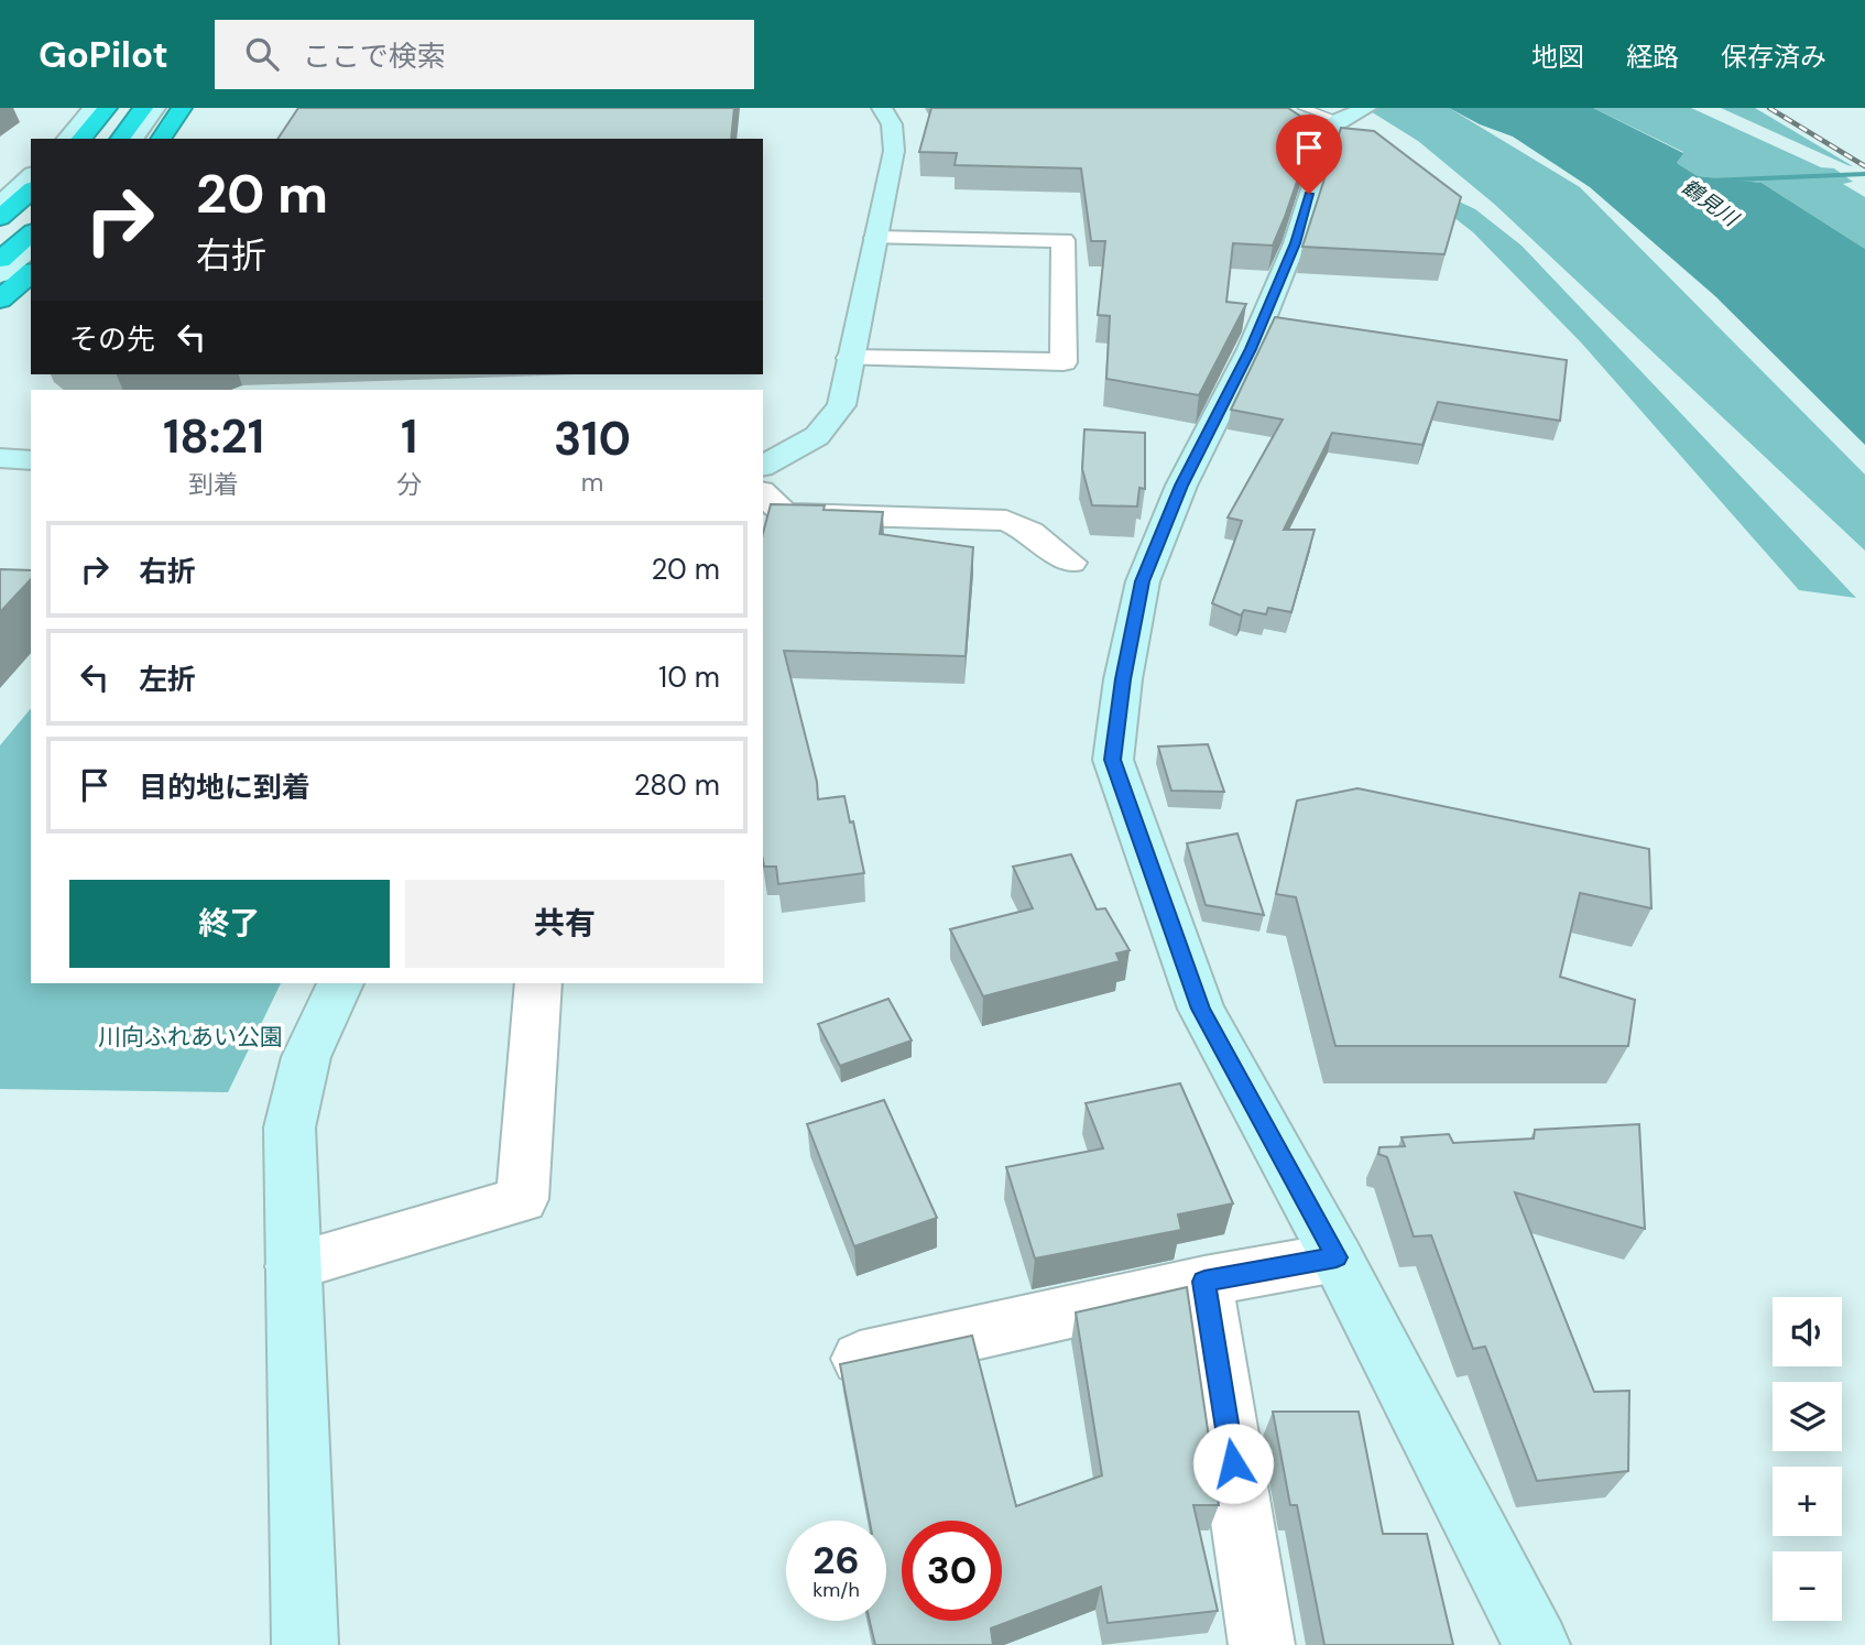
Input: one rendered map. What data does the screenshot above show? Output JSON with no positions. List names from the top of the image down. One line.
{"water":["鶴見川"],"parks":["川向ふれあい公園"],"page":{"header":"GoPilot","search":"ここで検索","nav":["地図","経路","保存済み"],"turn":["20 m","右折"],"then":"その先","eta":["18:21","到着","1","分","310","m"],"list":[{"name":"右折","value":"20 m"},{"name":"左折","value":"10 m"},{"name":"目的地に到着","value":"280 m"}],"buttons":["終了","共有"],"map_buttons":["+","−"],"speed":"26 km/h","limit":"30"}}
